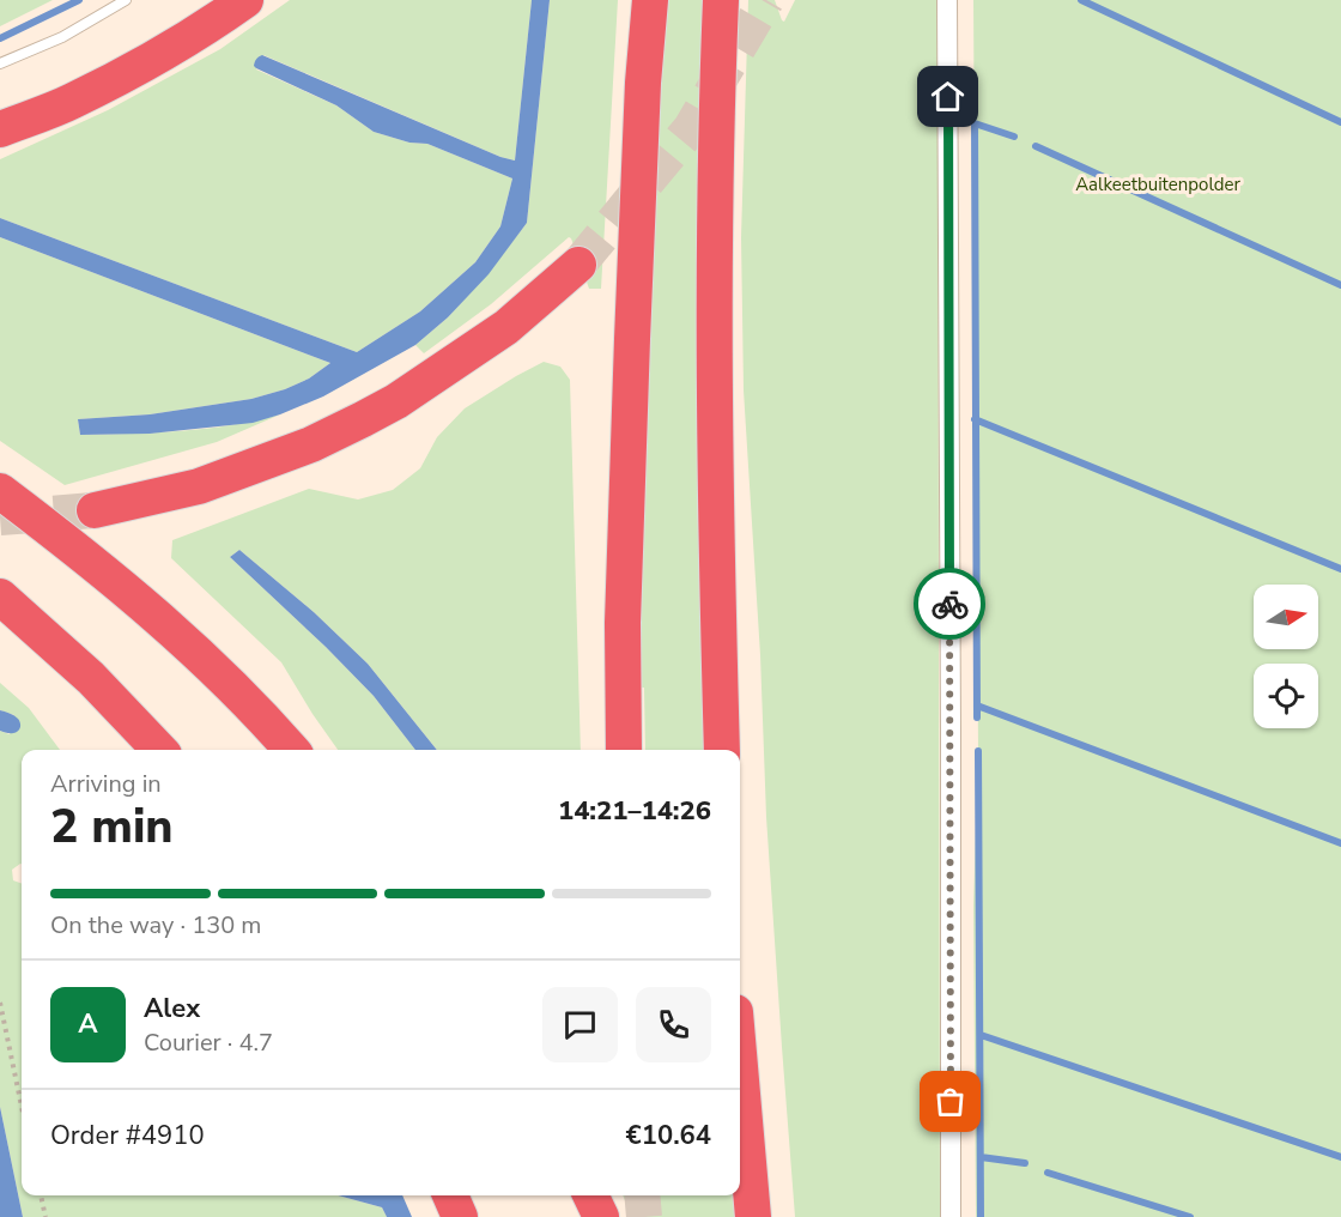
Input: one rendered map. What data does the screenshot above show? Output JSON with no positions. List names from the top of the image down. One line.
{"parks":["Aalkeetbuitenpolder"],"north":"right","page":{"heading":["2 min","Arriving in","14:21–14:26"],"panel":["Alex","Courier · 4.7","Order #4910","€10.64"],"bar":"On the way · 130 m","round":"A"}}
